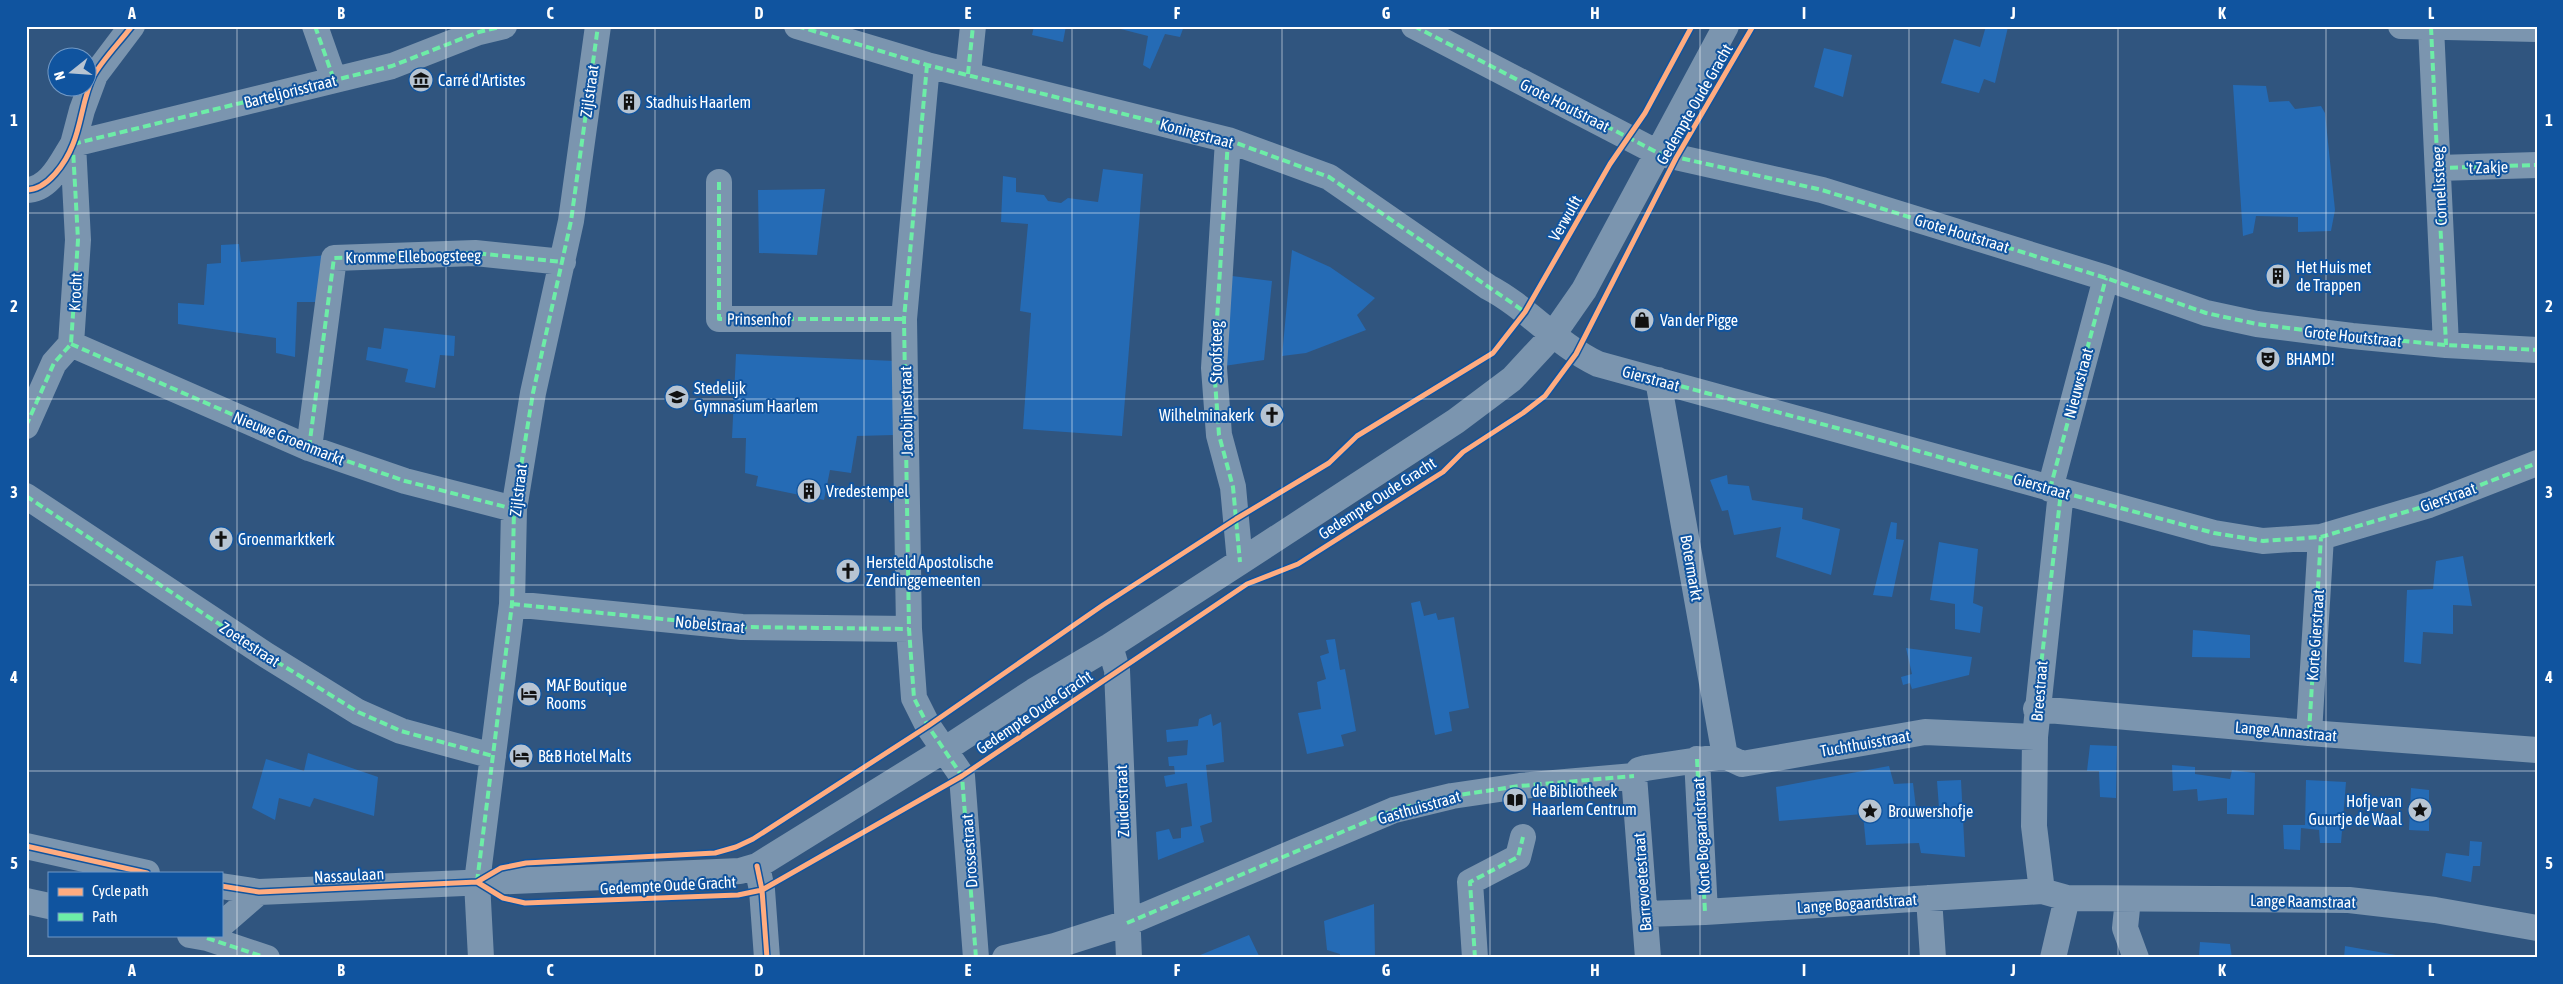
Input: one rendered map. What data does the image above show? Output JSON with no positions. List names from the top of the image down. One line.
{"streets":{"street":["Barteljorisstraat","Zijlstraat","Gedempte Oude Gracht","Grote Houtstraat","Koningstraat","'t Zakje","Cornelissteeg","Kromme Elleboogsteeg","Krocht","Prinsenhof","Stoofsteeg","Gierstraat","Nieuwstraat","Jacobijnestraat","Nieuwe Groenmarkt","Botermarkt","Nobelstraat","Korte Gierstraat","Zoetestraat","Breestraat","Lange Annastraat","Tuchthuisstraat","Zuiderstraat","Gasthuisstraat","Korte Bogaardstraat","Drossestraat","Nassaulaan","Barrevoetestraat","Lange Raamstraat","Lange Bogaardstraat"],"cycle path":["Verwulft"]},"crossings":[["Barteljorisstraat","Krocht"],["Zijlstraat","Gedempte Oude Gracht"],["Zijlstraat","Kromme Elleboogsteeg"],["Zijlstraat","Nieuwe Groenmarkt"],["Zijlstraat","Nobelstraat"],["Zijlstraat","Zoetestraat"],["Zijlstraat","Nassaulaan"],["Gedempte Oude Gracht","Grote Houtstraat"],["Gedempte Oude Gracht","Koningstraat"],["Gedempte Oude Gracht","Stoofsteeg"],["Gedempte Oude Gracht","Gierstraat"],["Gedempte Oude Gracht","Jacobijnestraat"],["Gedempte Oude Gracht","Zuiderstraat"],["Gedempte Oude Gracht","Drossestraat"],["Gedempte Oude Gracht","Nassaulaan"],["Grote Houtstraat","Cornelissteeg"],["Grote Houtstraat","Nieuwstraat"],["Koningstraat","Stoofsteeg"],["Koningstraat","Gierstraat"],["Koningstraat","Jacobijnestraat"],["'t Zakje","Cornelissteeg"],["Kromme Elleboogsteeg","Nieuwe Groenmarkt"],["Krocht","Nieuwe Groenmarkt"],["Prinsenhof","Jacobijnestraat"],["Gierstraat","Nieuwstraat"],["Gierstraat","Botermarkt"],["Gierstraat","Korte Gierstraat"],["Gierstraat","Breestraat"],["Nieuwstraat","Breestraat"],["Jacobijnestraat","Nobelstraat"],["Jacobijnestraat","Drossestraat"],["Botermarkt","Tuchthuisstraat"],["Korte Gierstraat","Lange Annastraat"],["Breestraat","Lange Annastraat"],["Breestraat","Tuchthuisstraat"],["Breestraat","Lange Bogaardstraat"],["Tuchthuisstraat","Gasthuisstraat"],["Tuchthuisstraat","Korte Bogaardstraat"],["Zuiderstraat","Gasthuisstraat"],["Gasthuisstraat","Korte Bogaardstraat"],["Gasthuisstraat","Barrevoetestraat"],["Korte Bogaardstraat","Lange Bogaardstraat"],["Barrevoetestraat","Lange Bogaardstraat"],["Lange Raamstraat","Lange Bogaardstraat"]],"places":{"museum":["Carré d'Artistes"],"building":["Stadhuis Haarlem","Het Huis met de Trappen","Vredestempel"],"shop":["Van der Pigge"],"theatre":["BHAMD!"],"school or university":["Stedelijk Gymnasium Haarlem"],"church":["Wilhelminakerk","Groenmarktkerk","Hersteld Apostolische Zendinggemeenten"],"hotel":["MAF Boutique Rooms","B&B Hotel Malts"],"library":["de Bibliotheek Haarlem Centrum"],"place":["Hofje van Guurtje de Waal","Brouwershofje"]},"legend":["Cycle path","Path"],"north":"left","grid":{"columns":["A","B","C","D","E","F","G","H","I","J","K","L"],"rows":["1","2","3","4","5"]}}
